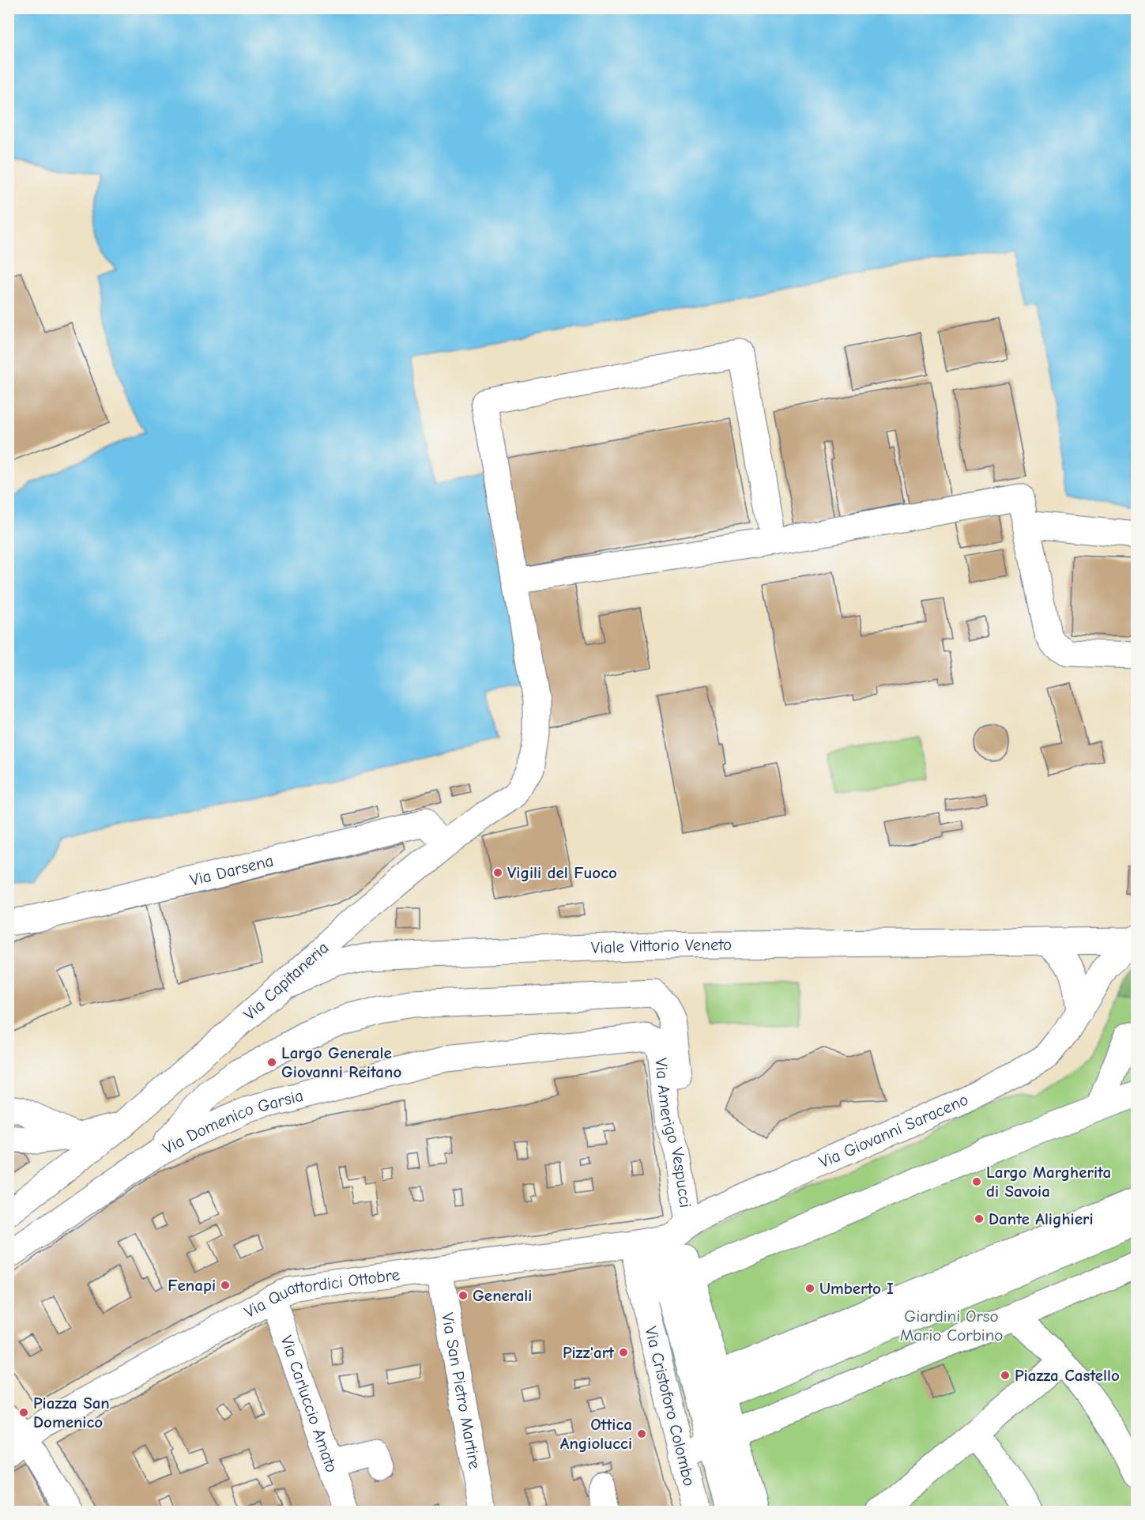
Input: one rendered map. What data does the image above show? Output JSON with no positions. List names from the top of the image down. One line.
{"streets":{"street":["Via Darsena","Viale Vittorio Veneto","Via Capitaneria","Via Domenico Garsia","Via Giovanni Saraceno","Via Amerigo Vespucci","Via Quattordici Ottobre","Via San Pietro Martire","Via Carluccio Amato","Via Cristoforo Colombo"]},"crossings":[["Via Darsena","Via Capitaneria"],["Viale Vittorio Veneto","Via Capitaneria"],["Viale Vittorio Veneto","Via Giovanni Saraceno"],["Via Domenico Garsia","Via Amerigo Vespucci"],["Via Giovanni Saraceno","Via Amerigo Vespucci"],["Via Giovanni Saraceno","Via Quattordici Ottobre"],["Via Amerigo Vespucci","Via Quattordici Ottobre"],["Via Quattordici Ottobre","Via San Pietro Martire"],["Via Quattordici Ottobre","Via Carluccio Amato"],["Via Quattordici Ottobre","Via Cristoforo Colombo"]],"parks":["Giardini Orso Mario Corbino"],"places":["Vigili del Fuoco","Largo Generale Giovanni Reitano","Largo Margherita di Savoia","Dante Alighieri","Fenapi","Umberto I","Generali","Pizz'art","Piazza Castello","Piazza San Domenico","Ottica Angiolucci"]}
